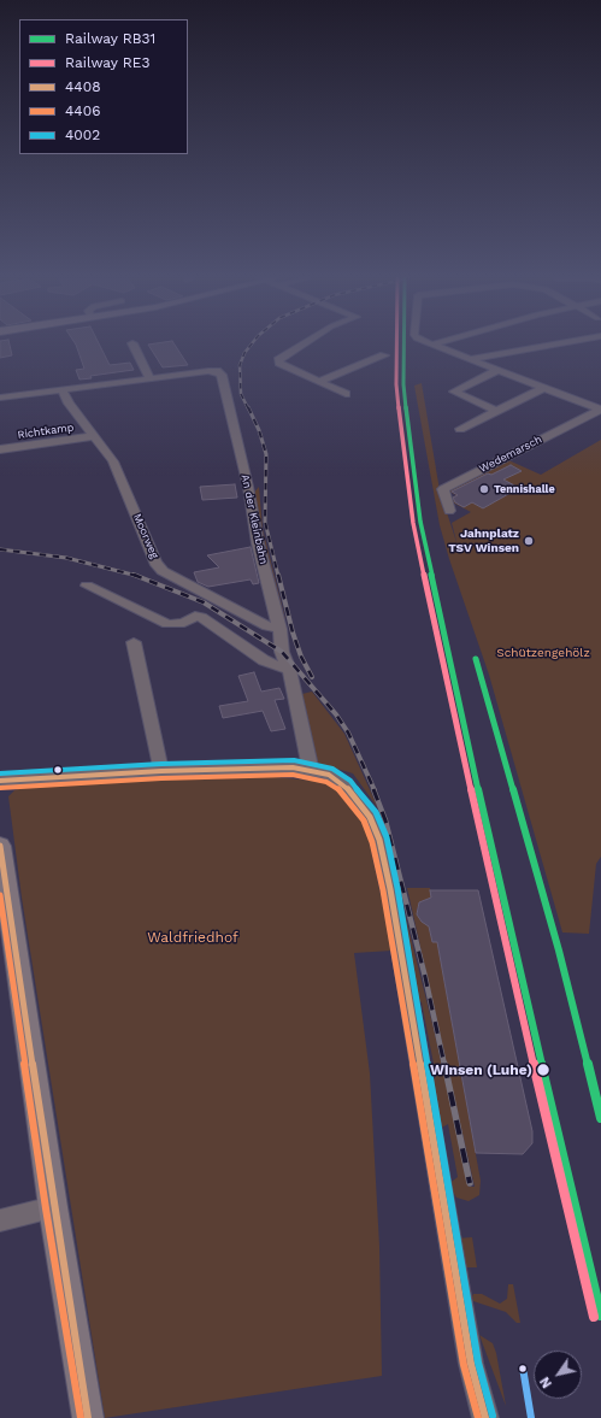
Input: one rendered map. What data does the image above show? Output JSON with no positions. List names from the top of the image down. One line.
{"streets":{"street":["Richtkamp","Wedemarsch","An der Kleinbahn","Moorweg"]},"crossings":[["Richtkamp","Moorweg"],["An der Kleinbahn","Moorweg"]],"parks":["Schützengehölz","Waldfriedhof"],"places":["Tennishalle","Jahnplatz TSV Winsen","Winsen (Luhe)"],"lines":["rail line RB31","rail line RE3","transit line 4002","transit line 4408","transit line 4406"],"legend":["Railway RB31","Railway RE3","4408","4406","4002"],"north":"bottom left"}
